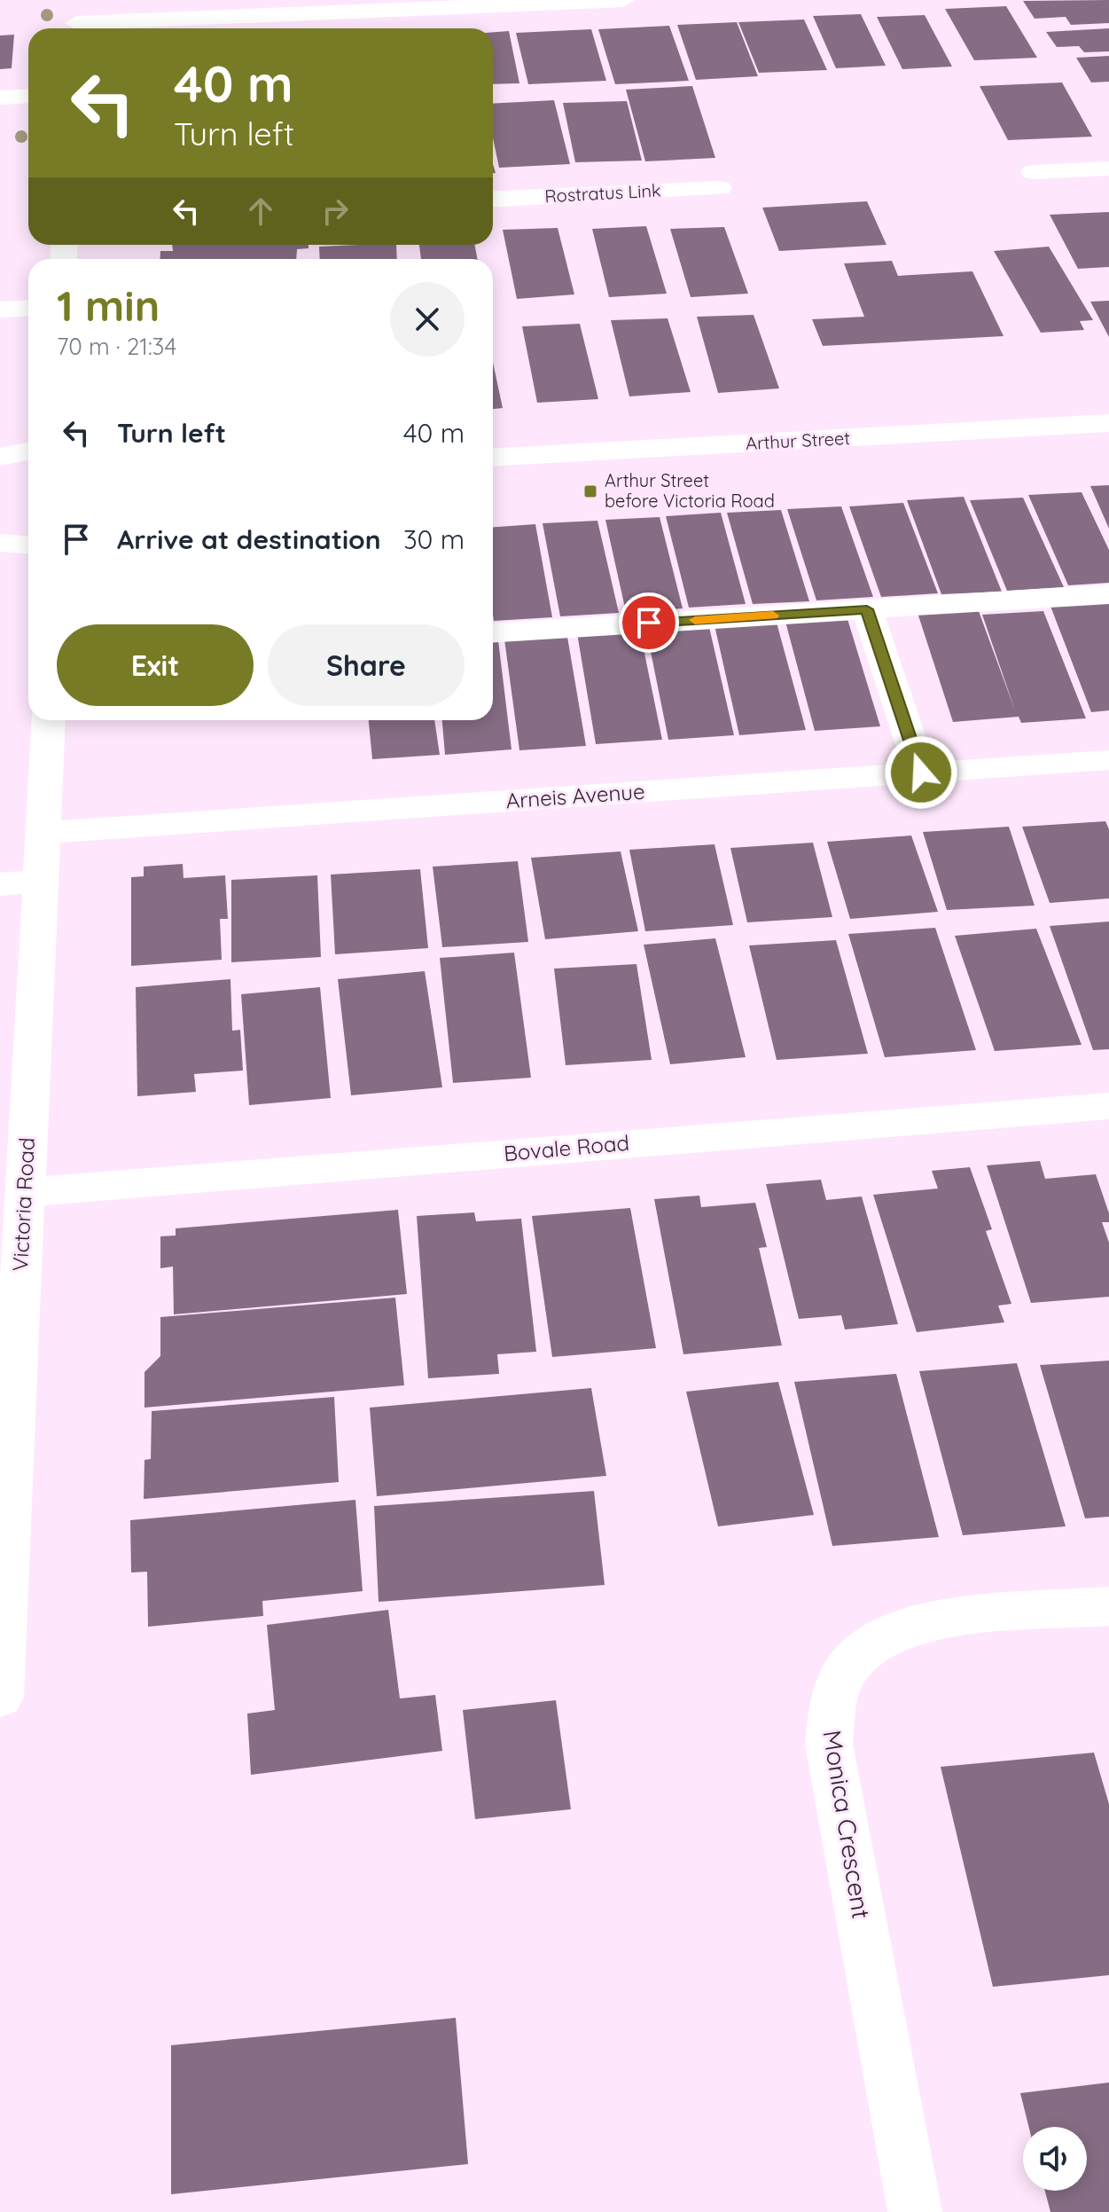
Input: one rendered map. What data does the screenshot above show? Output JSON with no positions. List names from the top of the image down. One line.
{"streets":{"street":["Rostratus Link","Arthur Street","Arneis Avenue","Bovale Road","Victoria Road","Monica Crescent"]},"crossings":[["Arneis Avenue","Victoria Road"],["Bovale Road","Victoria Road"]],"places":{"transit":["Arthur Street before Victoria Road"]},"page":{"turn":["40 m","Turn left"],"heading":["1 min","70 m · 21:34"],"list":[{"name":"Turn left","value":"40 m"},{"name":"Arrive at destination","value":"30 m"}],"buttons":["Exit","Share"]}}
